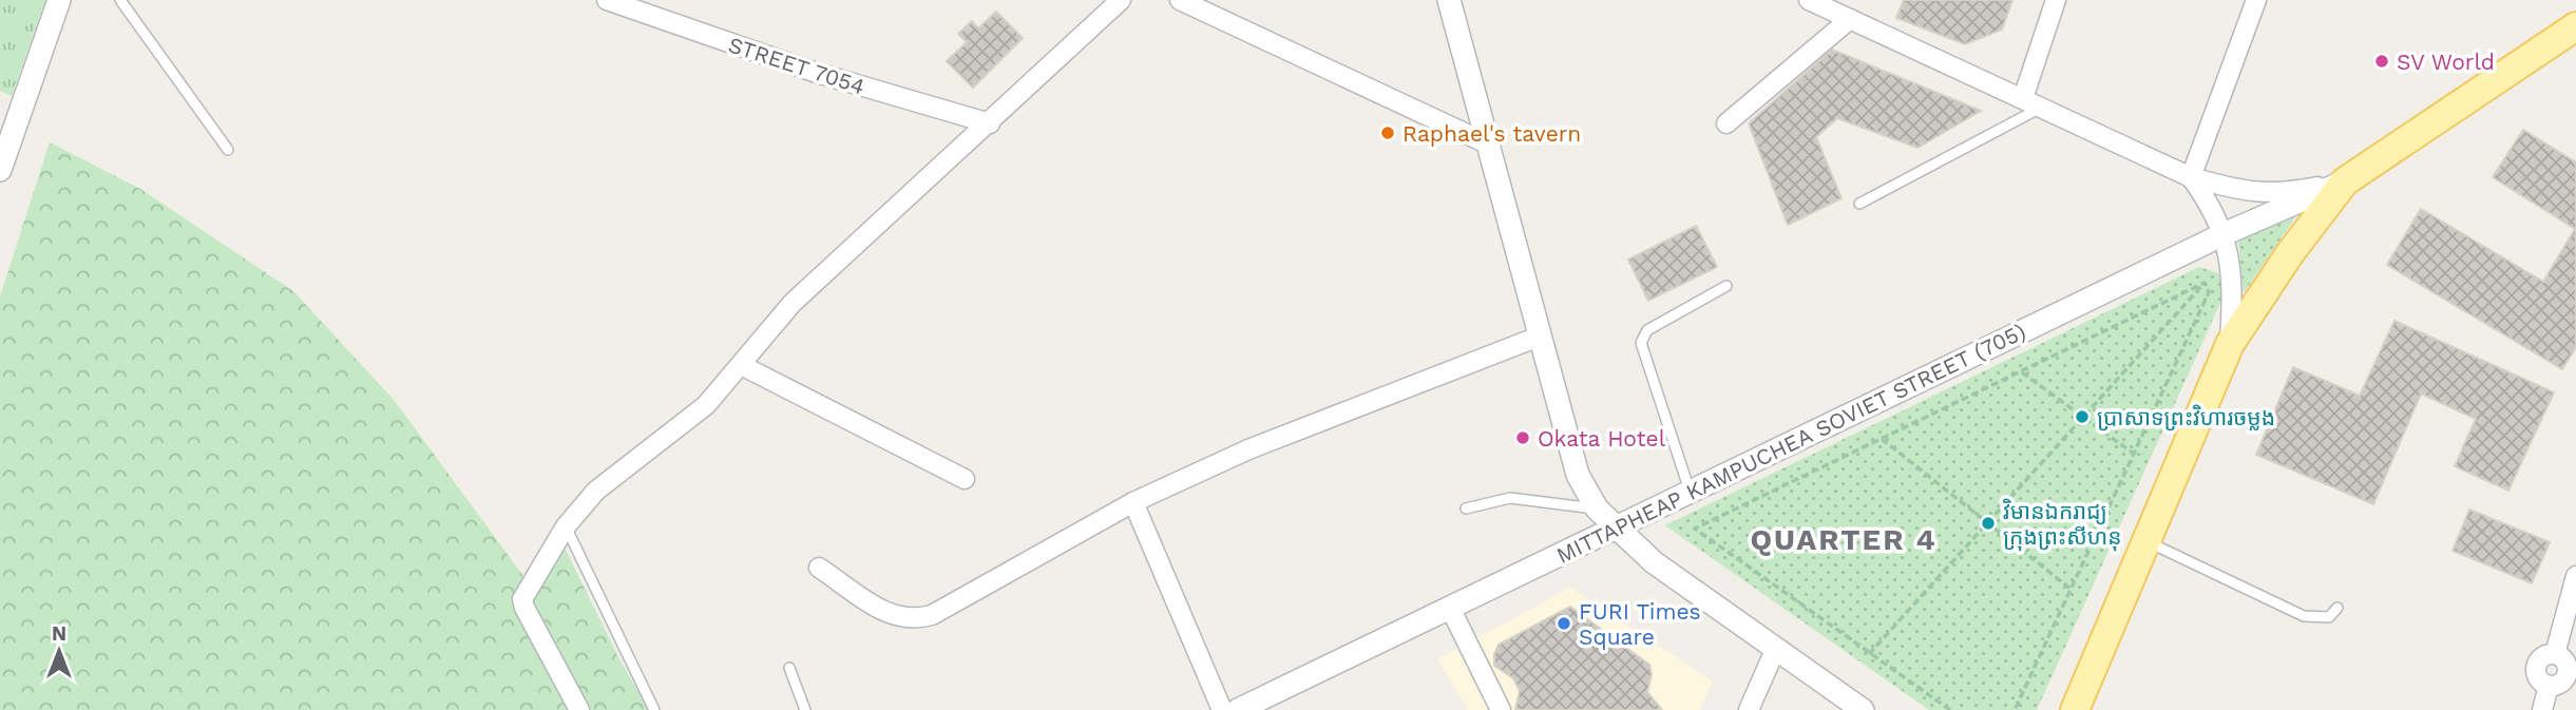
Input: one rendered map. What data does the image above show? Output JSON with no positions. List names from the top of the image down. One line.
{"streets":{"main road":["MITTAPHEAP KAMPUCHEA SOVIET STREET (705)"],"street":["STREET 7054"]},"districts":["QUARTER 4"],"places":["SV World","Raphael's tavern","ប្រាសាទព្រះវិហារចម្លង","Okata Hotel","វិមានឯករាជ្យ ក្រុងព្រះសីហនុ","FURI Times Square"],"north":"top"}
